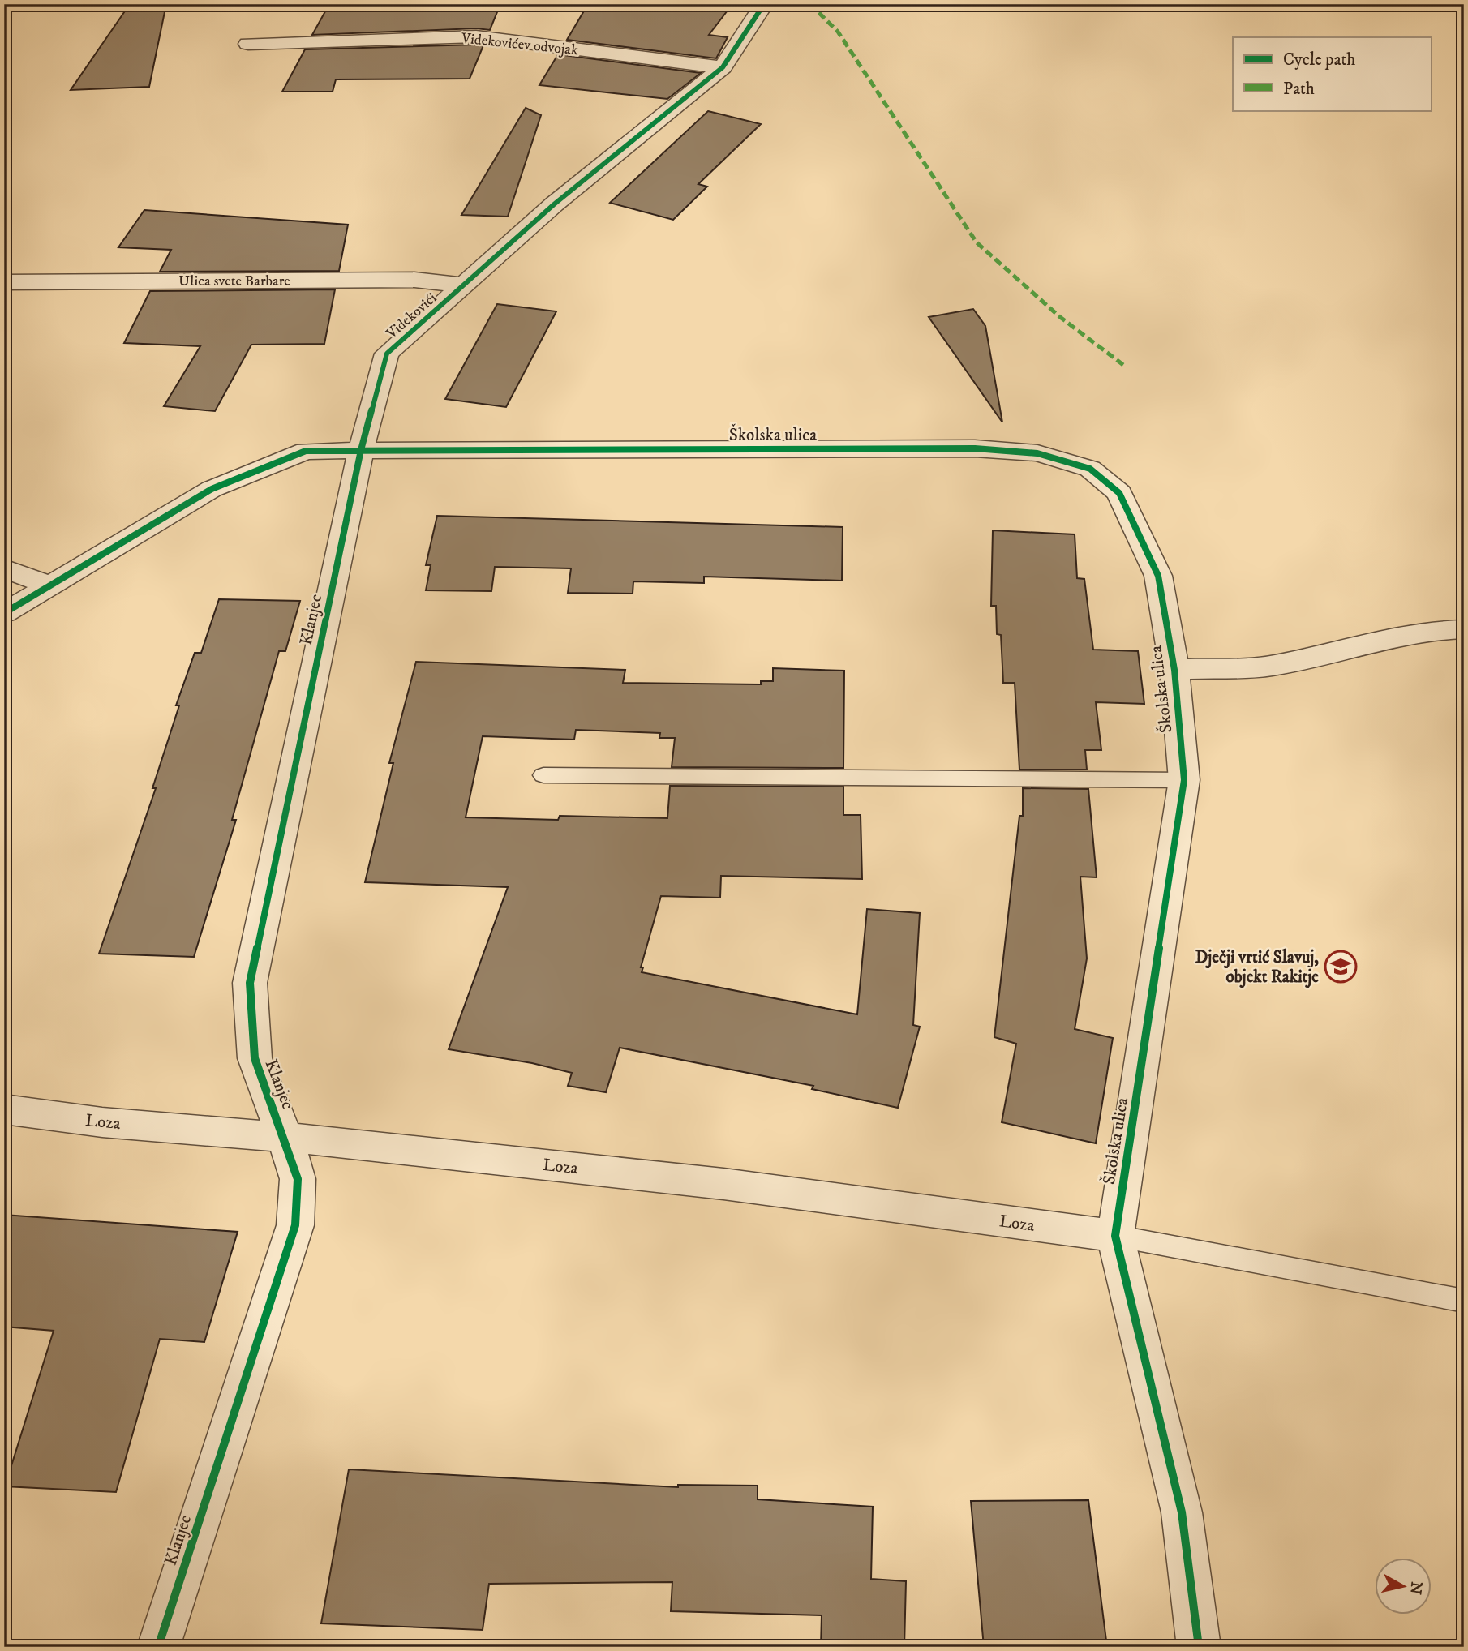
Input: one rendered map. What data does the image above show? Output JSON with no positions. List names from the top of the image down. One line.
{"streets":{"street":["Videkovićev odvojak","Ulica svete Barbare","Videkovići","Školska ulica","Klanjec","Loza"]},"crossings":[["Videkovićev odvojak","Videkovići"],["Ulica svete Barbare","Videkovići"],["Videkovići","Školska ulica"],["Videkovići","Klanjec"],["Školska ulica","Klanjec"],["Školska ulica","Loza"],["Klanjec","Loza"]],"places":{"school or university":["Dječji vrtić Slavuj, objekt Rakitje"]},"legend":["Cycle path","Path"],"north":"right"}
